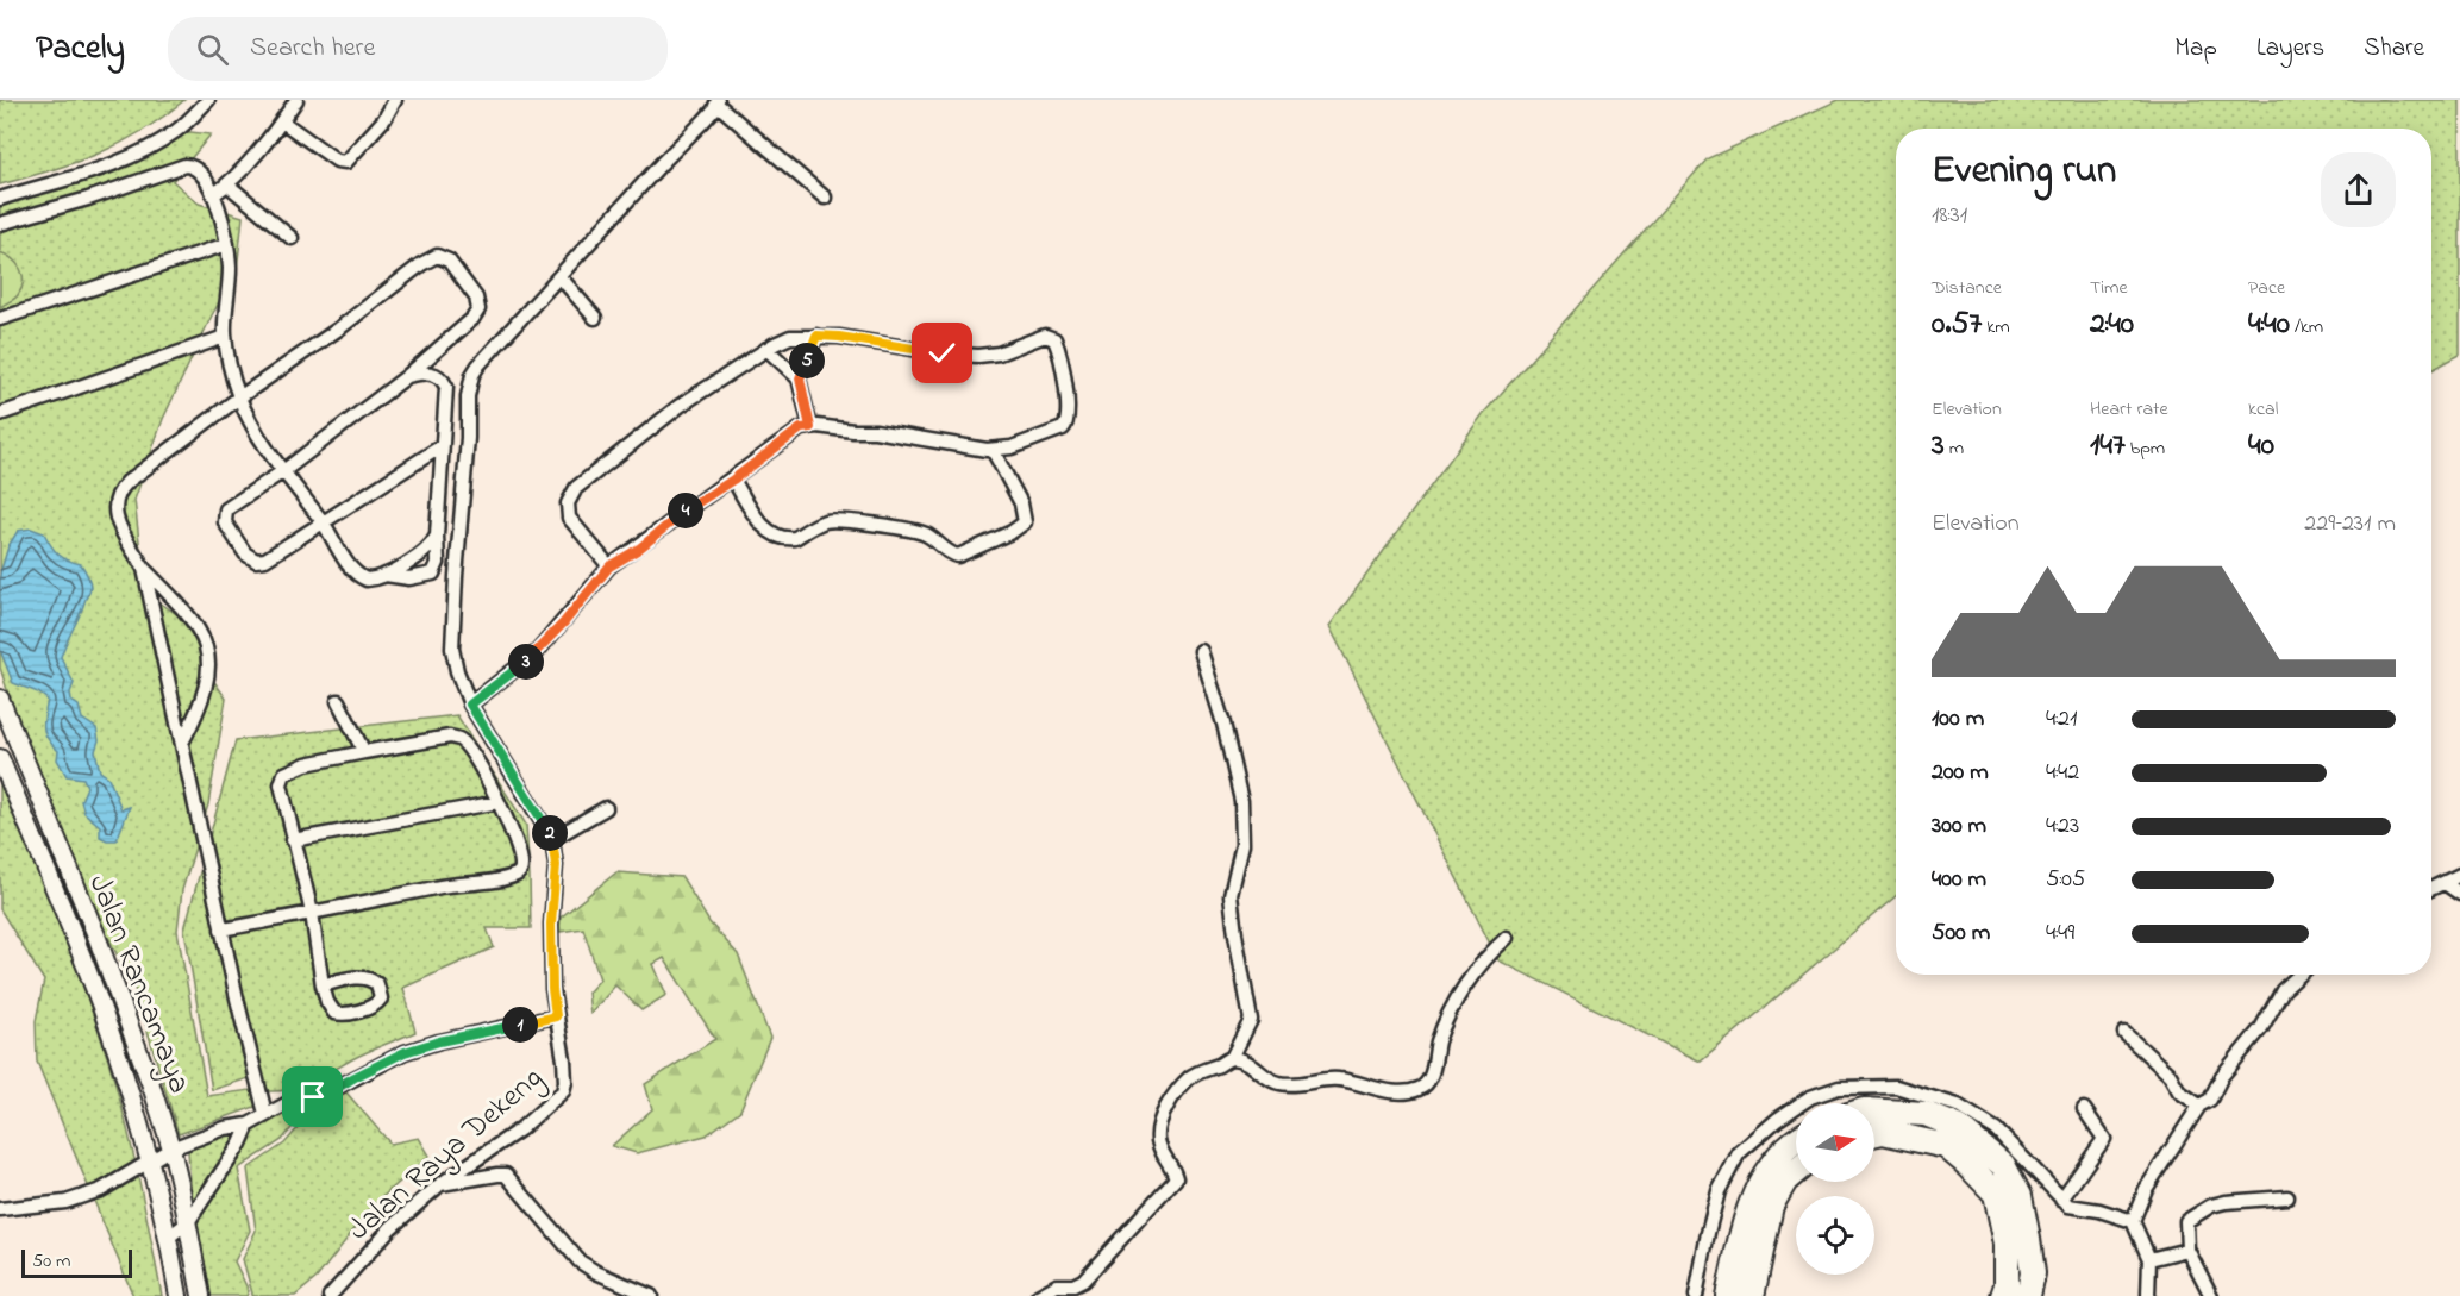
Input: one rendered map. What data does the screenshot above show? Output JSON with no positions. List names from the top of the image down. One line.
{"streets":{"street":["Jalan Rancamaya","Jalan Raya Dekeng"]},"scale_bar":"50 m","north":"right","page":{"header":"Pacely","search":"Search here","nav":["Map","Layers","Share"],"heading":["Evening run","18:31"],"stats":[["Distance","0.57 km"],["Time","2:40"],["Pace","4:40 /km"],["Elevation","3 m"],["Heart rate","147 bpm"],["kcal","40"]],"pins":["5","4","3","2","1"],"chart":["Elevation","229–231 m"],"list":[{"name":"100 m","note":"4:21"},{"name":"200 m","note":"4:42"},{"name":"300 m","note":"4:23"},{"name":"400 m","note":"5:05"},{"name":"500 m","note":"4:49"}],"scale":"50 m"}}
